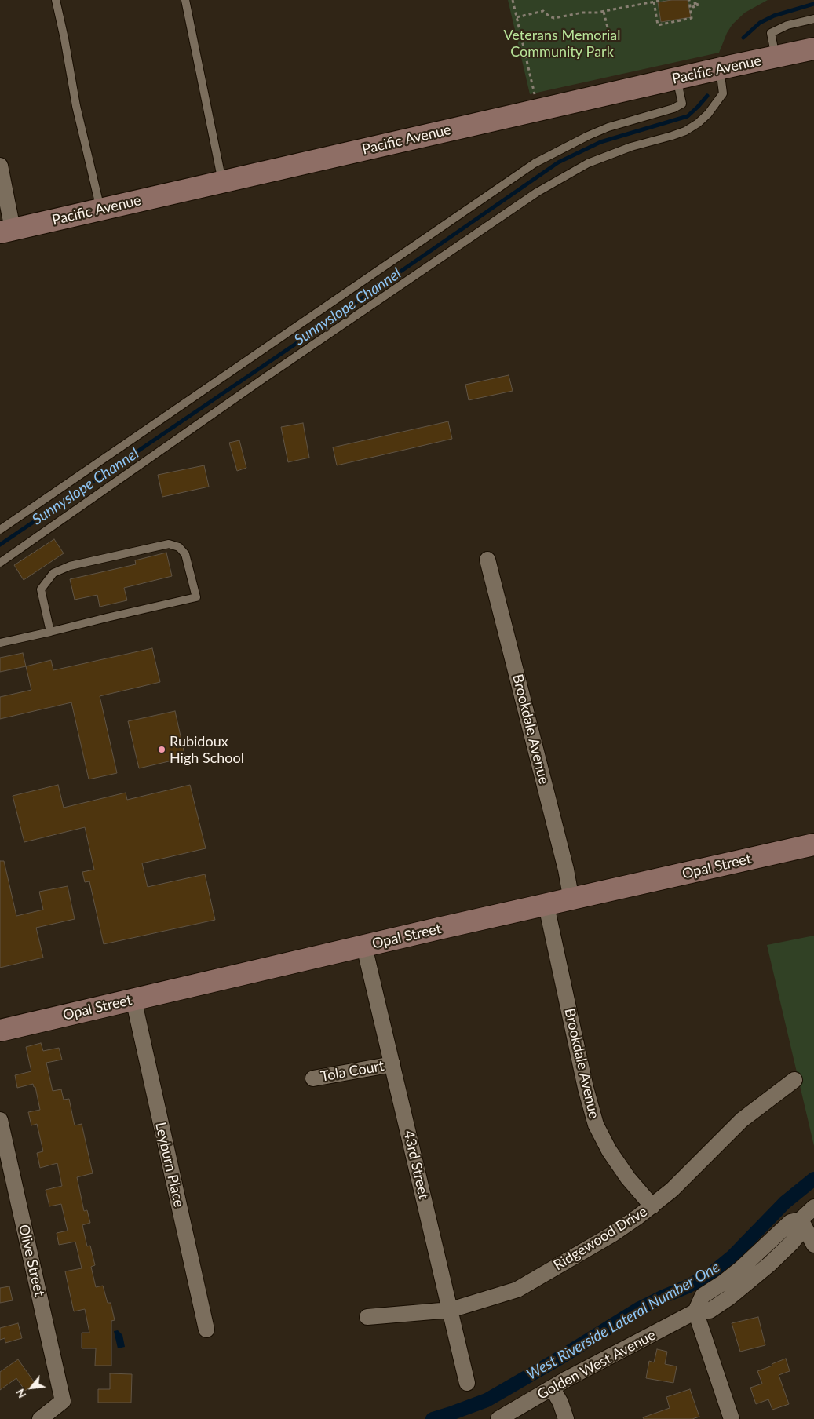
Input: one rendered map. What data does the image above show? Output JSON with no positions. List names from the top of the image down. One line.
{"streets":{"street":["Pacific Avenue","Brookdale Avenue","Opal Street","Tola Court","Leyburn Place","43rd Street","Ridgewood Drive","Olive Street","Golden West Avenue"]},"crossings":[["Brookdale Avenue","Opal Street"],["Brookdale Avenue","Ridgewood Drive"],["Opal Street","Leyburn Place"],["Opal Street","43rd Street"],["Tola Court","43rd Street"],["43rd Street","Ridgewood Drive"]],"water":["Sunnyslope Channel","West Riverside Lateral Number One"],"parks":["Veterans Memorial Community Park"],"places":["Rubidoux High School"],"north":"bottom left"}
